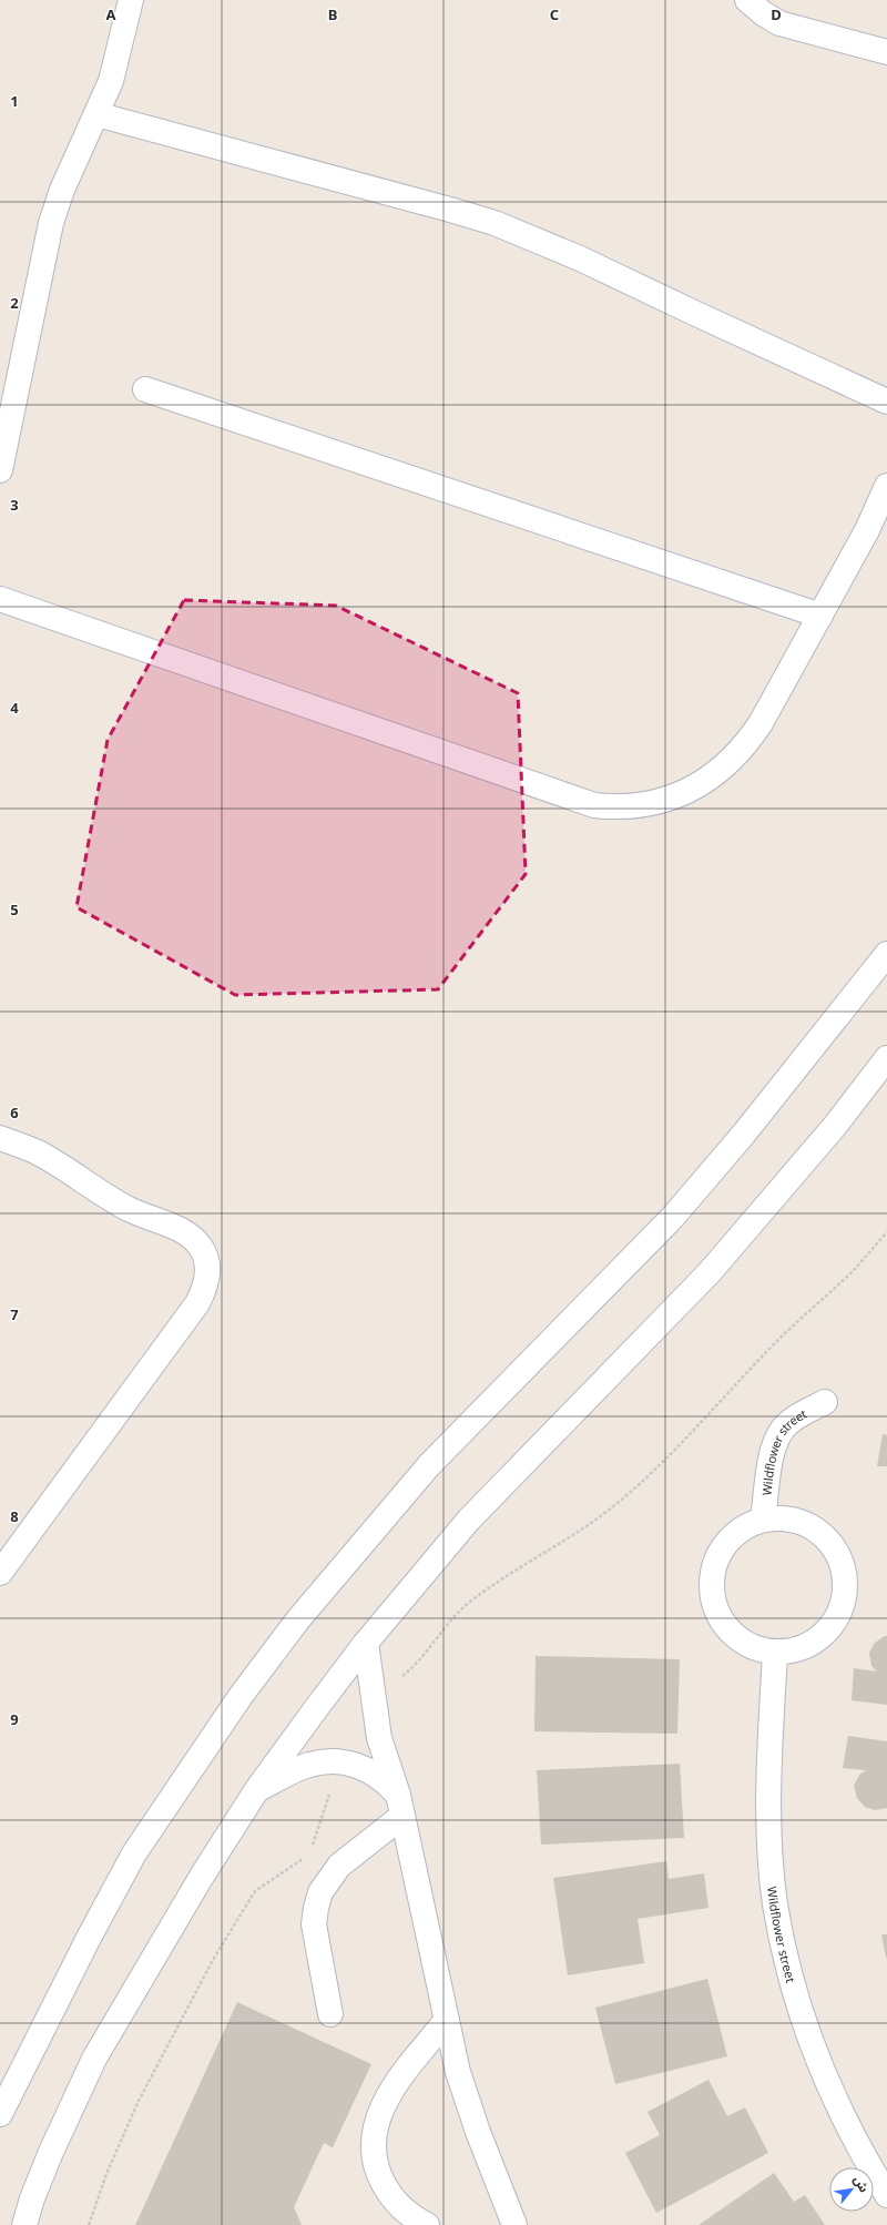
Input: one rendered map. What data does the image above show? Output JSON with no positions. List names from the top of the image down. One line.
{"streets":{"street":["Wildflower street"]},"north":"top right","grid":{"columns":["A","B","C","D"],"rows":["1","2","3","4","5","6","7","8","9"]}}
